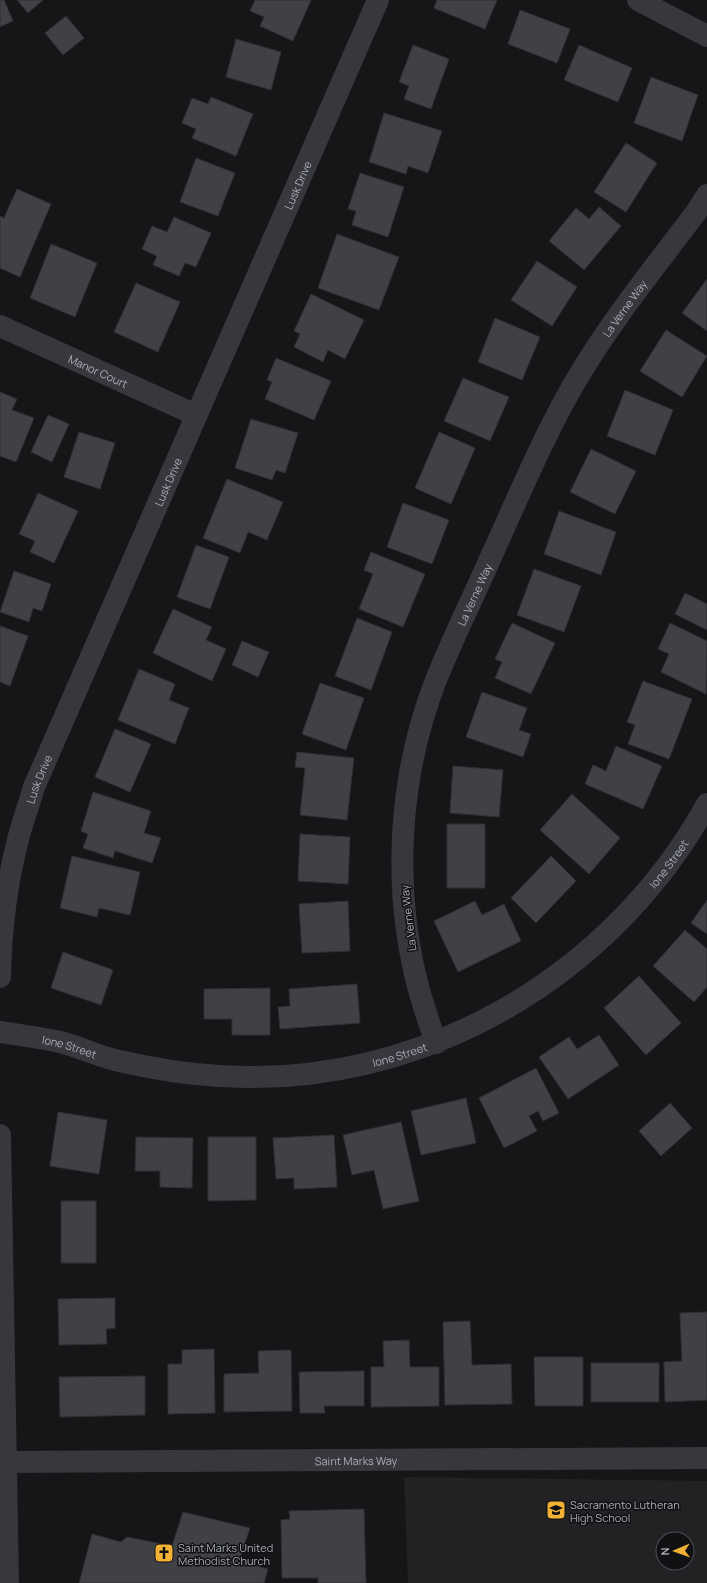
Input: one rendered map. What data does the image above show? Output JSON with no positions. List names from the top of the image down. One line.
{"streets":{"street":["Lusk Drive","La Verne Way","Manor Court","Ione Street","Saint Marks Way"]},"crossings":[["Lusk Drive","Manor Court"],["La Verne Way","Ione Street"]],"places":{"school or university":["Sacramento Lutheran High School"],"church":["Saint Marks United Methodist Church"]},"north":"left"}
